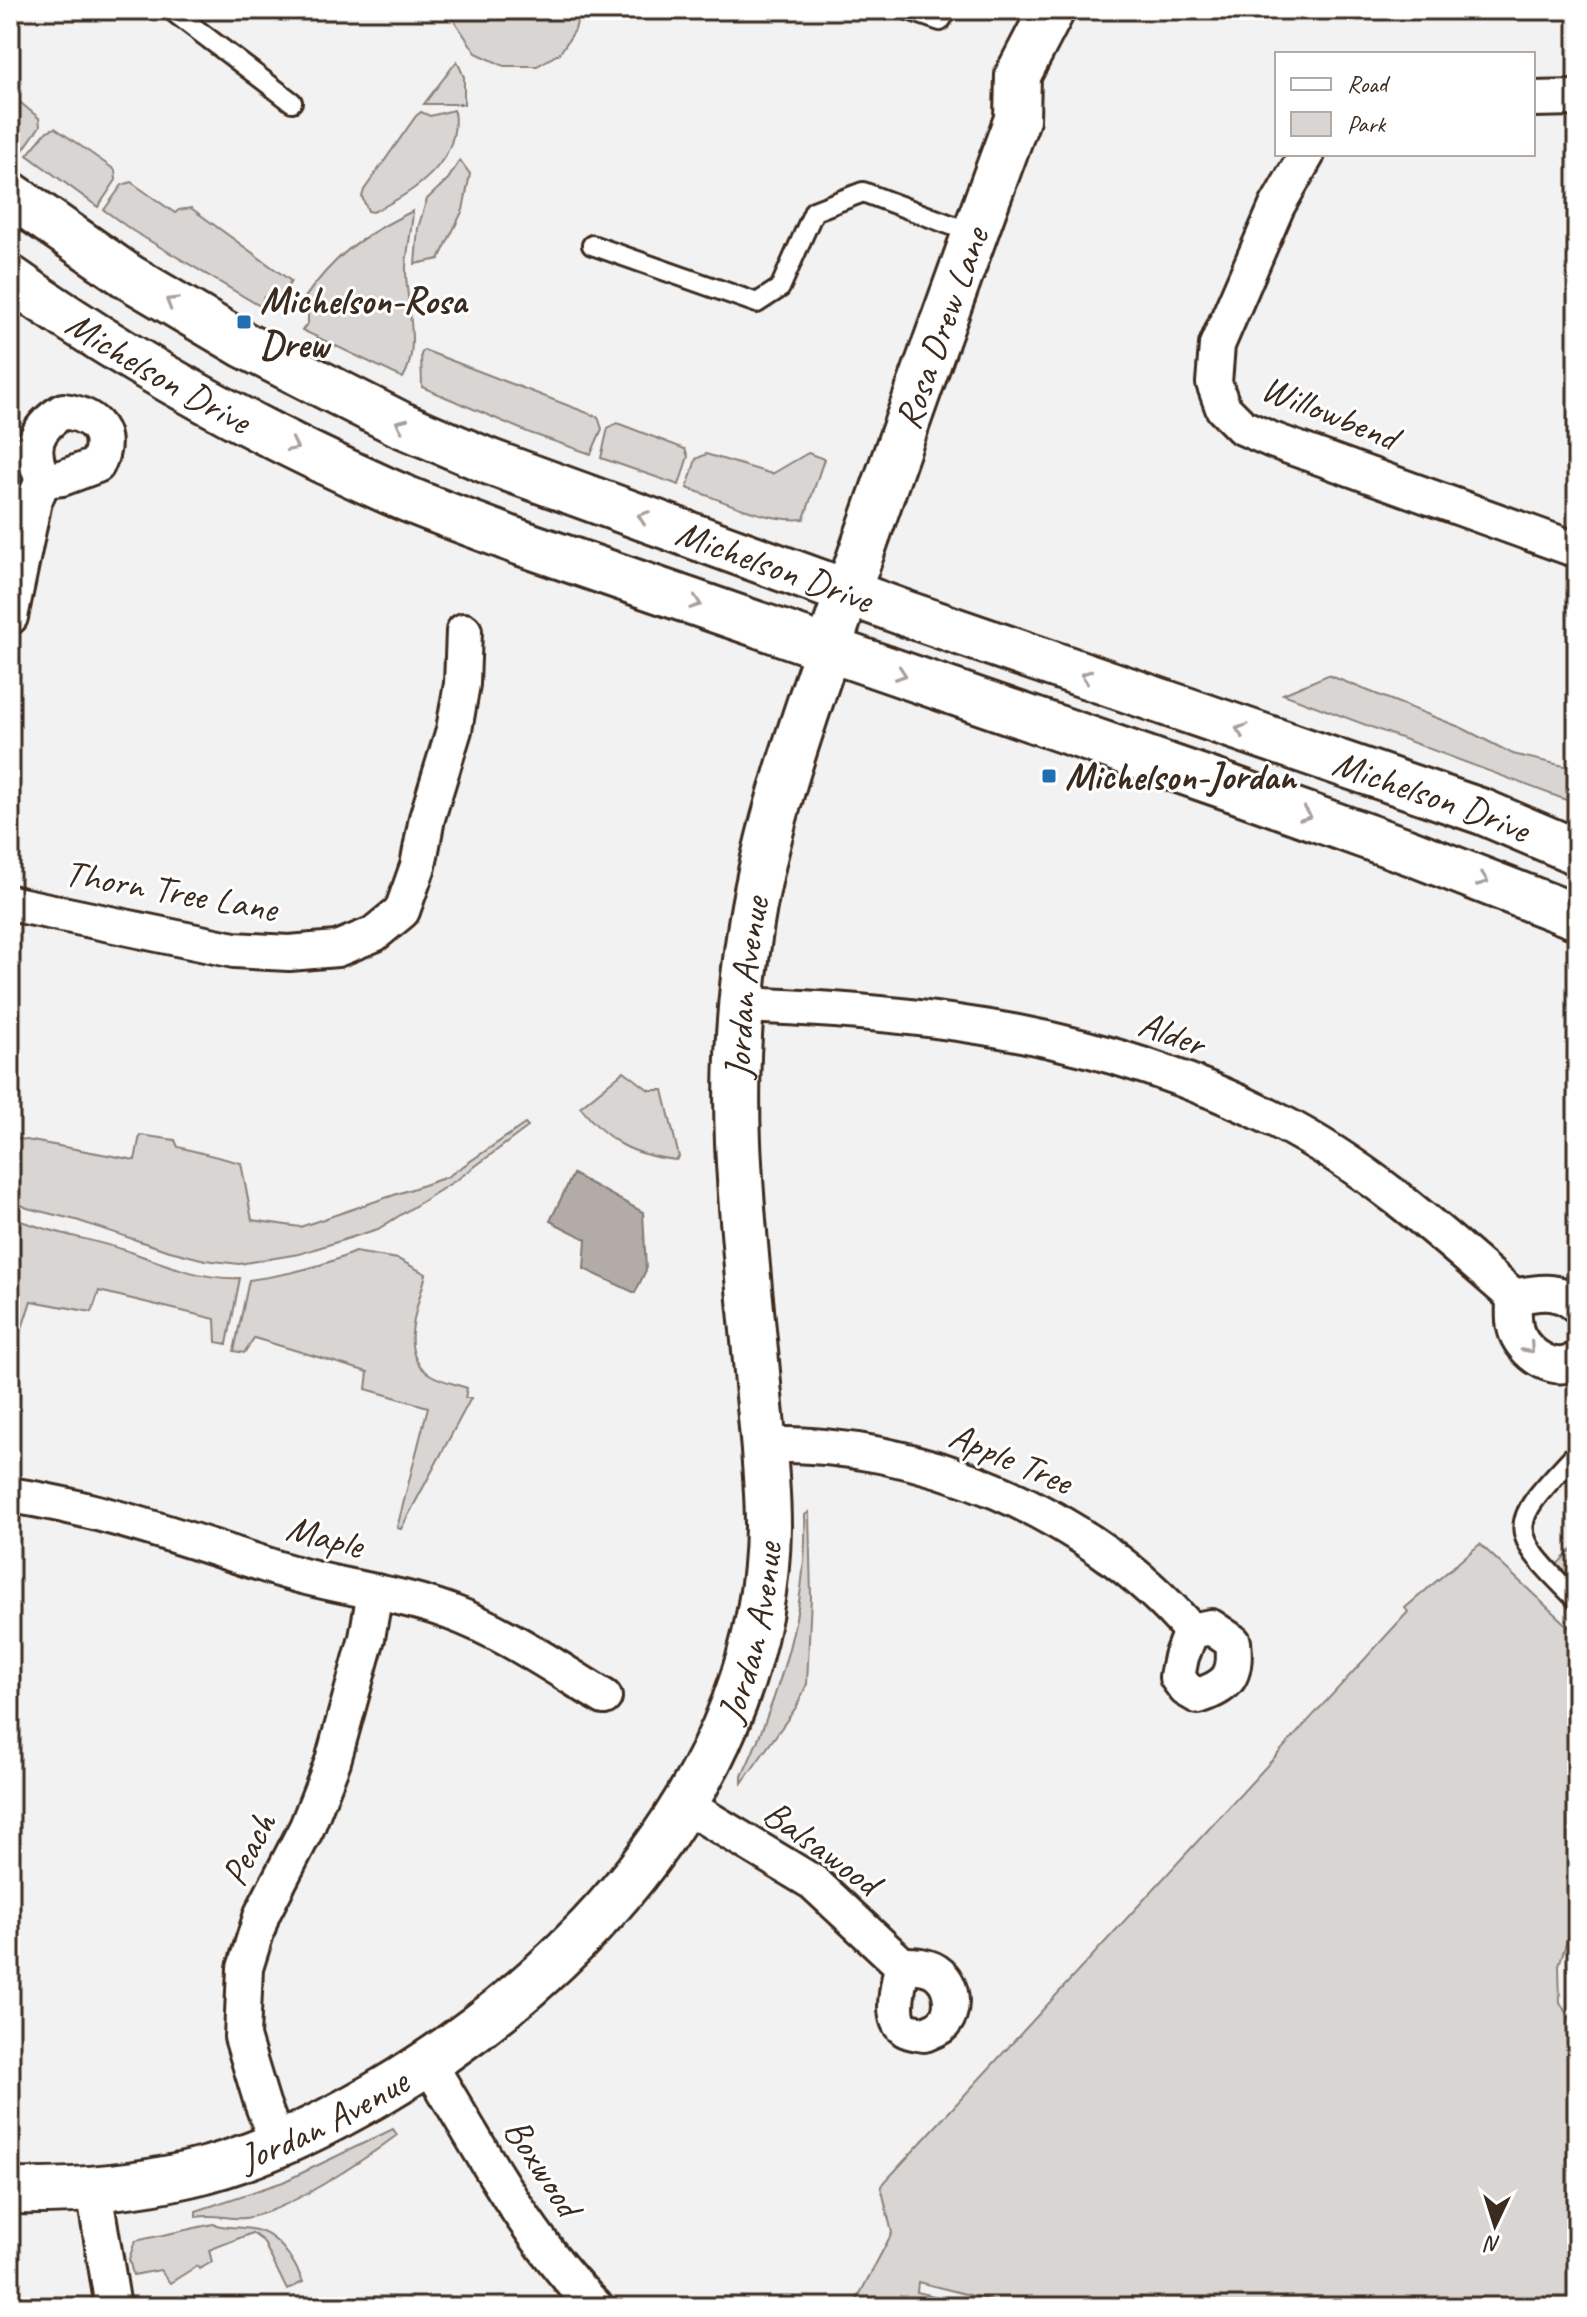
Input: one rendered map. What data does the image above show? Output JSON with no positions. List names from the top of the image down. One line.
{"streets":{"main road":["Rosa Drew Lane","Michelson Drive","Jordan Avenue"],"street":["Willowbend","Thorn Tree Lane","Alder","Apple Tree","Maple","Balsawood","Peach","Boxwood"]},"crossings":[["Rosa Drew Lane","Michelson Drive"],["Rosa Drew Lane","Jordan Avenue"],["Michelson Drive","Jordan Avenue"],["Jordan Avenue","Alder"],["Jordan Avenue","Apple Tree"],["Jordan Avenue","Balsawood"],["Jordan Avenue","Peach"],["Jordan Avenue","Boxwood"],["Maple","Peach"]],"places":{"transit":["Michelson-Rosa Drew","Michelson-Jordan"]},"legend":["Road","Park"],"north":"bottom"}
